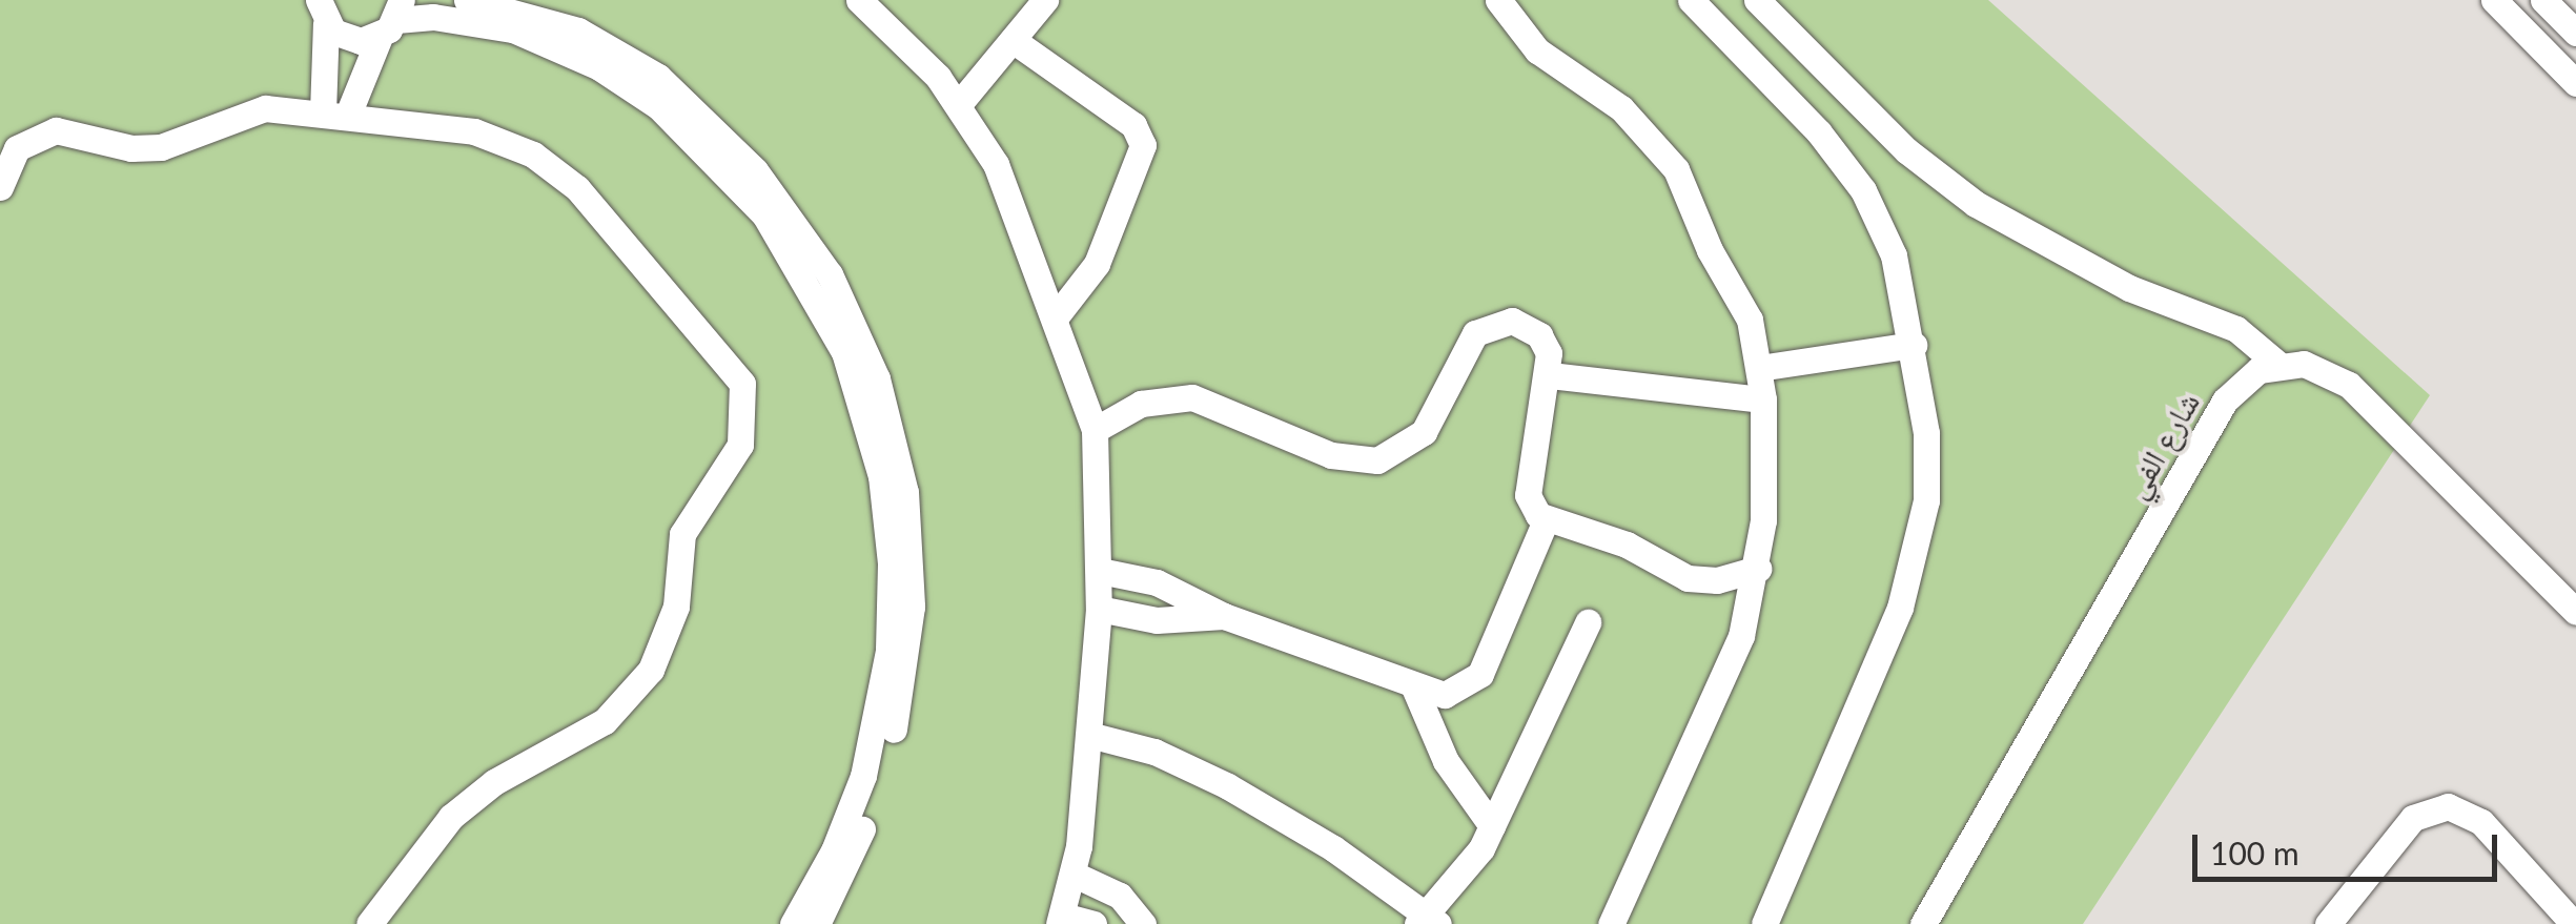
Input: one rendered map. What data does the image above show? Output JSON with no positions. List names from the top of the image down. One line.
{"streets":{"street":["شارع الفي"]},"scale_bar":"100 m"}
